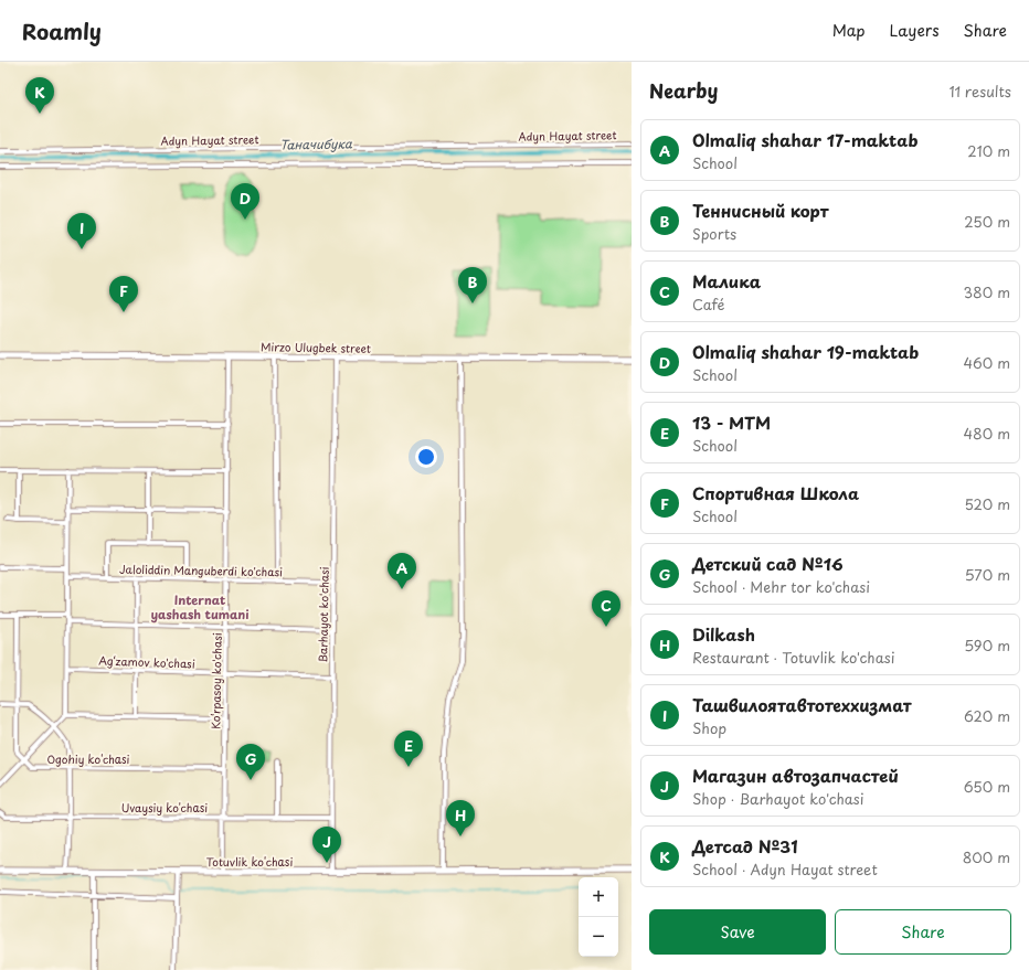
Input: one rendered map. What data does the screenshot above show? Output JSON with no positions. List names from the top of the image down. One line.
{"streets":{"main road":["Mirzo Ulugbek street","Totuvlik ko'chasi"],"street":["Adyn Hayat street","Jaloliddin Manguberdi ko'chasi","Barhayot ko'chasi","Ag‘zamov ko'chasi","Ko‘rpasoy ko'chasi","Ogohiy ko'chasi","Uvaysiy ko'chasi"]},"crossings":[["Mirzo Ulugbek street","Barhayot ko'chasi"],["Mirzo Ulugbek street","Ko‘rpasoy ko'chasi"],["Jaloliddin Manguberdi ko'chasi","Barhayot ko'chasi"],["Jaloliddin Manguberdi ko'chasi","Ko‘rpasoy ko'chasi"],["Barhayot ko'chasi","Ag‘zamov ko'chasi"],["Barhayot ko'chasi","Uvaysiy ko'chasi"],["Barhayot ko'chasi","Totuvlik ko'chasi"],["Ag‘zamov ko'chasi","Ko‘rpasoy ko'chasi"],["Ko‘rpasoy ko'chasi","Ogohiy ko'chasi"],["Ko‘rpasoy ko'chasi","Uvaysiy ko'chasi"],["Ko‘rpasoy ko'chasi","Totuvlik ko'chasi"]],"districts":["Internat yashash tumani"],"water":["Таначибука"],"page":{"header":"Roamly","nav":["Map","Layers","Share"],"heading":["Nearby","11 results"],"pins":["K","D","I","B","F","A","C","E","G","H","J"],"list":[{"mark":"A","name":"Olmaliq shahar 17-maktab","note":"School","value":"210 m"},{"mark":"B","name":"Теннисный корт","note":"Sports","value":"250 m"},{"mark":"C","name":"Малика","note":"Café","value":"380 m"},{"mark":"D","name":"Olmaliq shahar 19-maktab","note":"School","value":"460 m"},{"mark":"E","name":"13 - MTM","note":"School","value":"480 m"},{"mark":"F","name":"Спортивная Школа","note":"School","value":"520 m"},{"mark":"G","name":"Детский сад №16","note":"School · Mehr tor ko'chasi","value":"570 m"},{"mark":"H","name":"Dilkash","note":"Restaurant · Totuvlik ko'chasi","value":"590 m"},{"mark":"I","name":"Ташвилоятавтотеххизмат","note":"Shop","value":"620 m"},{"mark":"J","name":"Магазин автозапчастей","note":"Shop · Barhayot ko'chasi","value":"650 m"},{"mark":"K","name":"Детсад №31","note":"School · Adyn Hayat street","value":"800 m"}],"map_buttons":["+","−"],"buttons":["Save","Share"]}}
